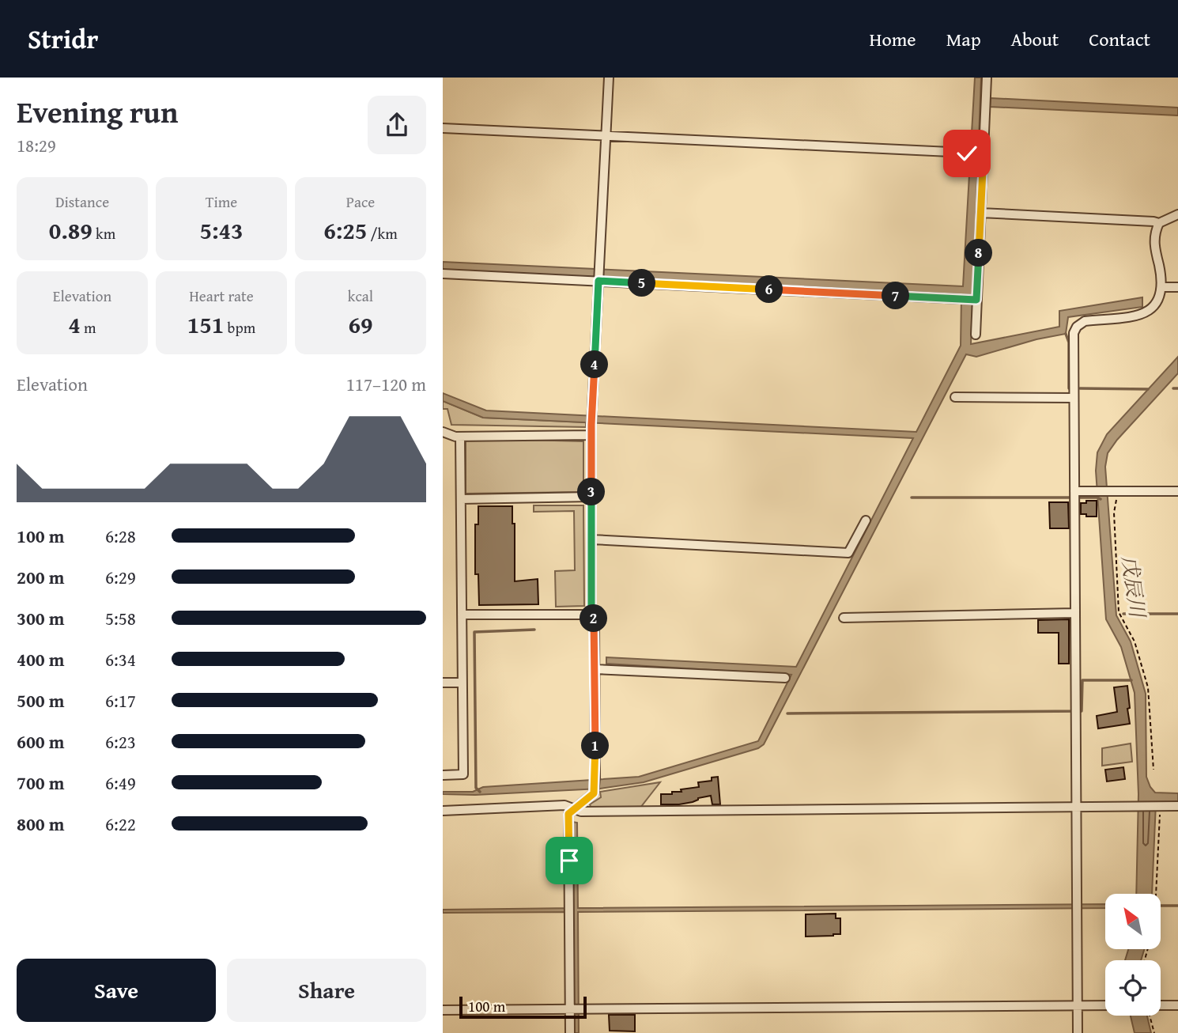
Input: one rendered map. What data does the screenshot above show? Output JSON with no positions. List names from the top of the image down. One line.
{"water":["戊辰川"],"scale_bar":"100 m","north":"top left","page":{"header":"Stridr","nav":["Home","Map","About","Contact"],"heading":["Evening run","18:29"],"stats":[["Distance","0.89 km"],["Time","5:43"],["Pace","6:25 /km"],["Elevation","4 m"],["Heart rate","151 bpm"],["kcal","69"]],"pins":["8","5","6","7","4","3","2","1"],"chart":["Elevation","117–120 m"],"list":[{"name":"100 m","note":"6:28"},{"name":"200 m","note":"6:29"},{"name":"300 m","note":"5:58"},{"name":"400 m","note":"6:34"},{"name":"500 m","note":"6:17"},{"name":"600 m","note":"6:23"},{"name":"700 m","note":"6:49"},{"name":"800 m","note":"6:22"}],"buttons":["Save","Share"],"scale":"100 m"}}
